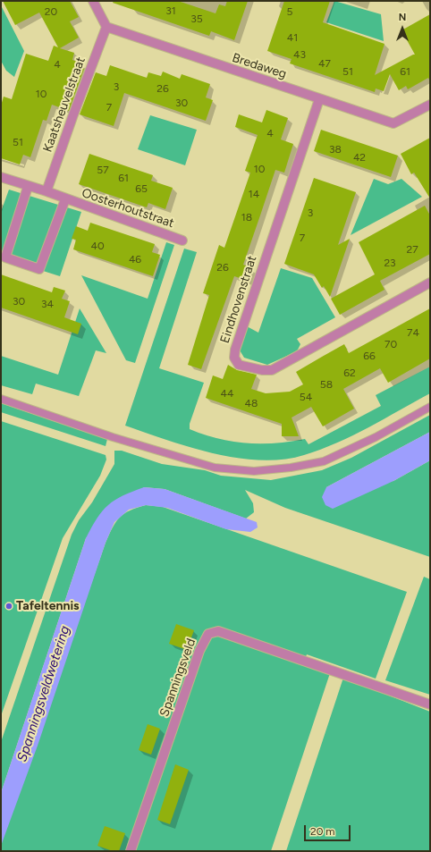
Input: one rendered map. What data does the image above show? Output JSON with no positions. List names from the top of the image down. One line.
{"streets":{"street":["Bredaweg","Kaatsheuvelstraat","Oosterhoutstraat","Eindhovenstraat","Spanningsveld"]},"crossings":[["Bredaweg","Kaatsheuvelstraat"],["Bredaweg","Eindhovenstraat"],["Kaatsheuvelstraat","Oosterhoutstraat"]],"water":["Spanningsveldwetering"],"places":["Tafeltennis"],"house_numbers":["31","20","5","35","41","43","47","4","51","61","3","26","10","30","7","4","51","38","42","10","57","61","65","14","3","18","7","40","27","46","23","26","30","34","74","70","66","62","58","44","54","48"],"scale_bar":"20 m","north":"top"}
